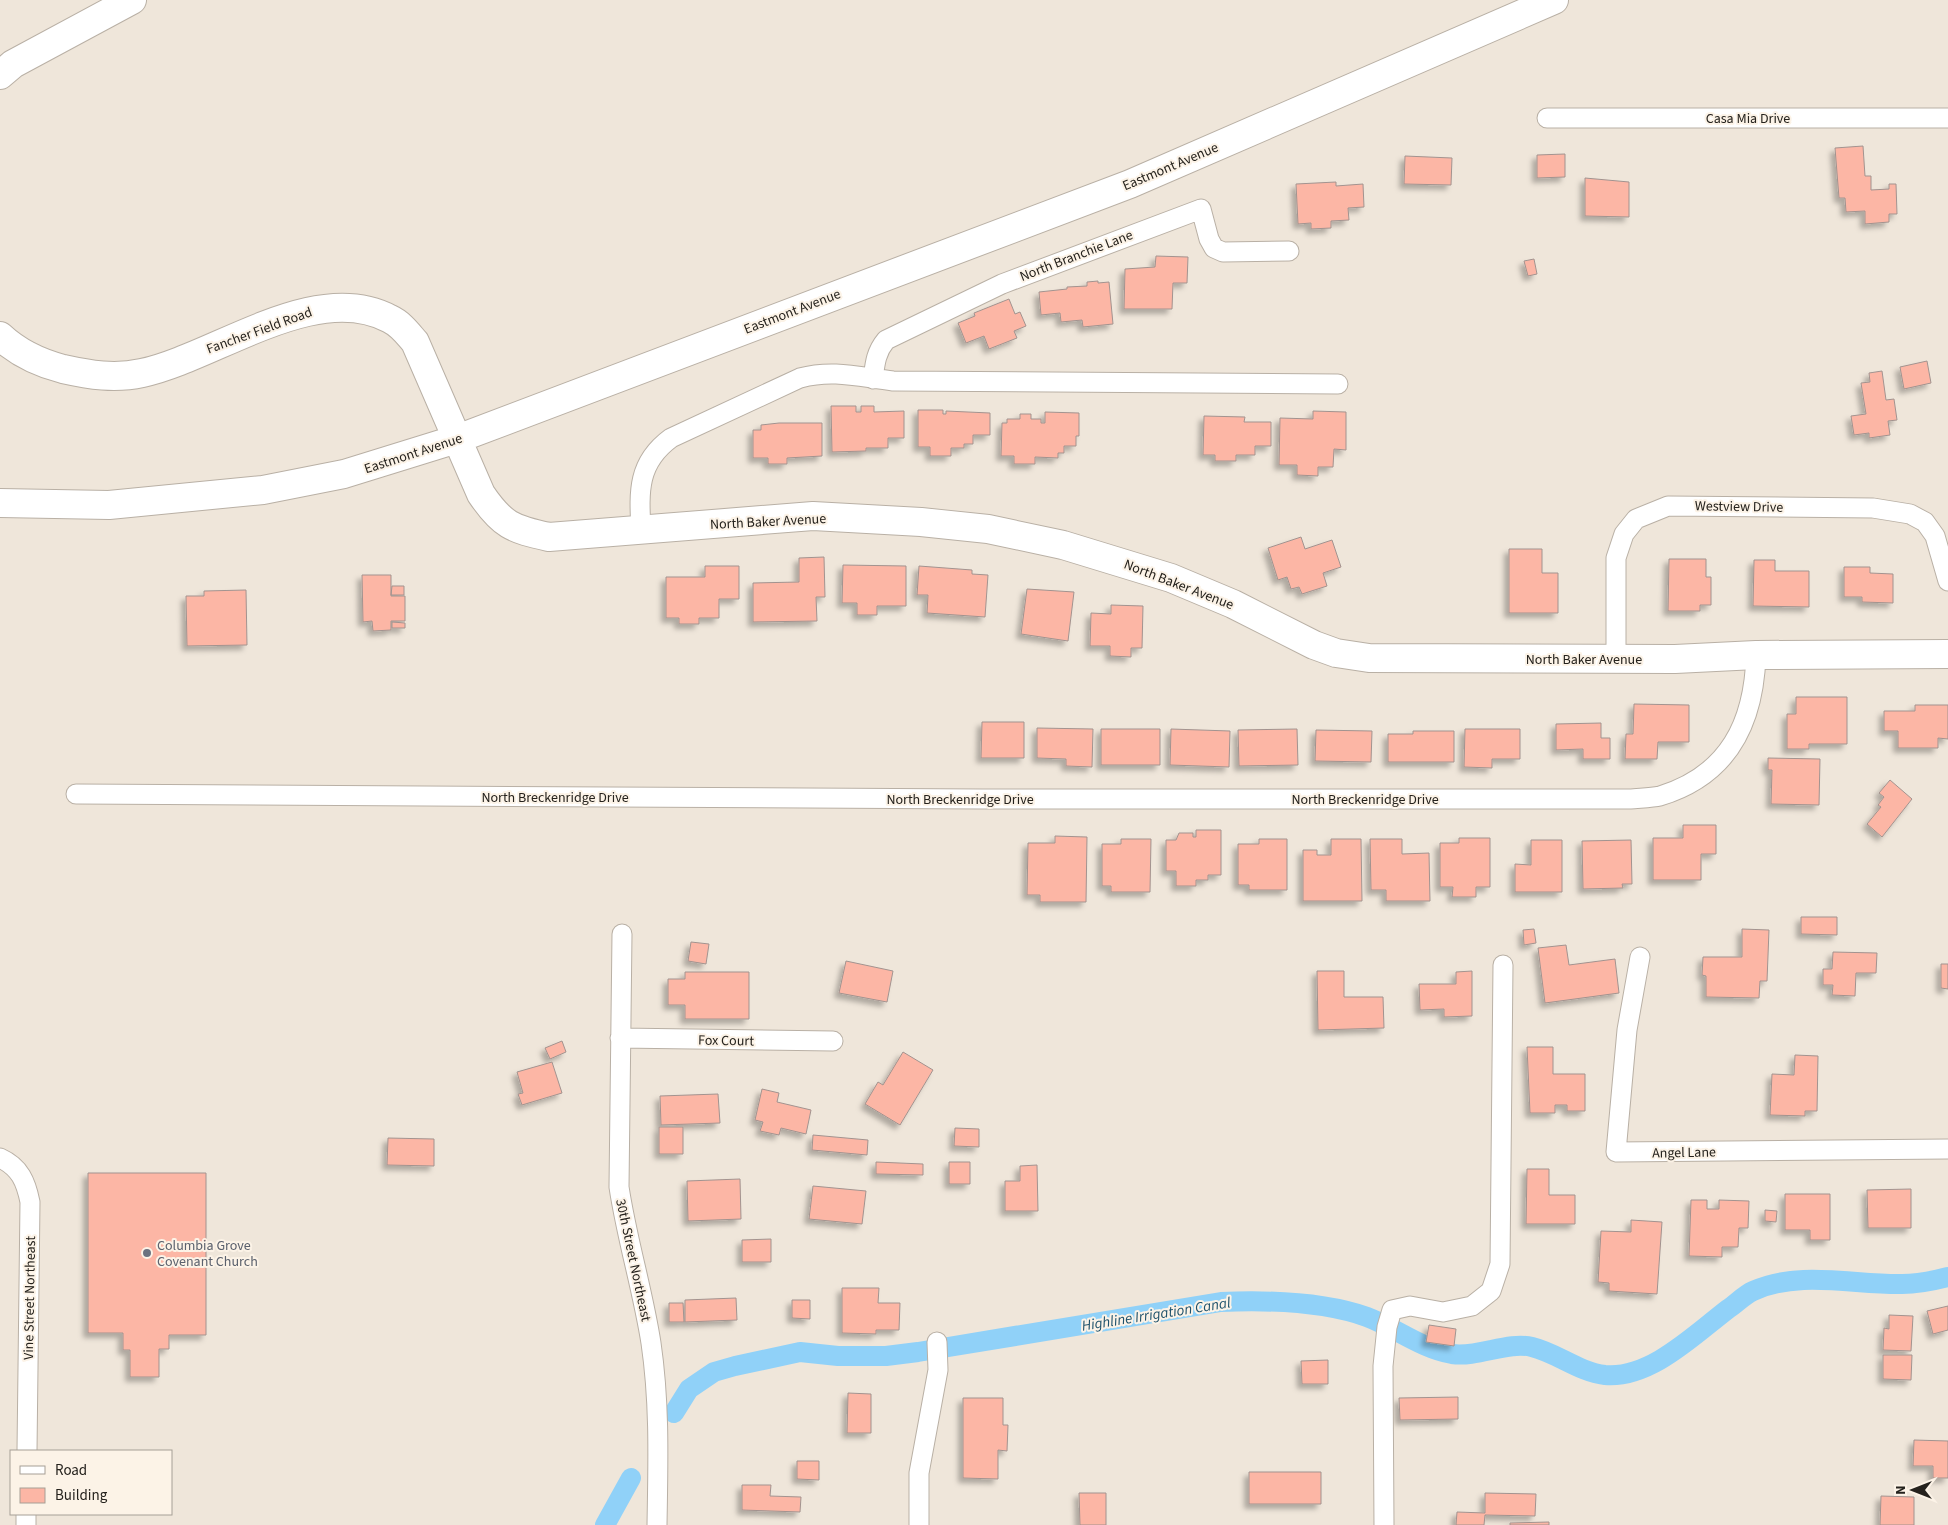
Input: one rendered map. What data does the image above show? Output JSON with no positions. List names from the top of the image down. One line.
{"streets":{"main road":["Eastmont Avenue","Fancher Field Road","North Baker Avenue"],"street":["Casa Mia Drive","North Branchie Lane","Westview Drive","North Breckenridge Drive","Fox Court","Angel Lane","30th Street Northeast","Vine Street Northeast"]},"crossings":[["Eastmont Avenue","Fancher Field Road"],["Eastmont Avenue","North Baker Avenue"],["Fancher Field Road","North Baker Avenue"],["Westview Drive","North Baker Avenue"],["North Baker Avenue","North Breckenridge Drive"],["Fox Court","30th Street Northeast"]],"water":["Highline Irrigation Canal"],"places":["Columbia Grove Covenant Church"],"legend":["Road","Building"],"north":"left"}
